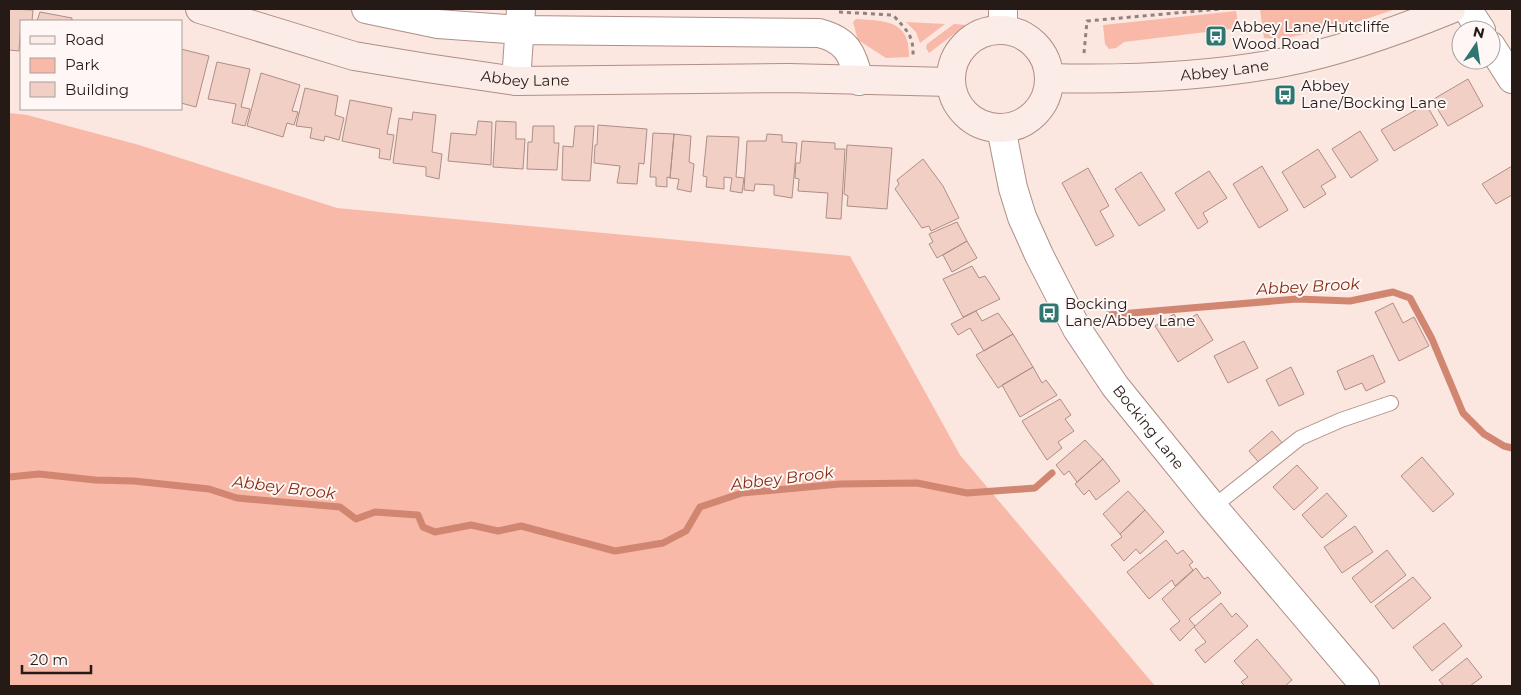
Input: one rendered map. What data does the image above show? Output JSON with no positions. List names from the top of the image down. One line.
{"streets":{"main road":["Abbey Lane"],"street":["Bocking Lane"]},"crossings":[["Abbey Lane","Bocking Lane"]],"water":["Abbey Brook"],"places":{"bus stop":["Abbey Lane/Hutcliffe Wood Road","Abbey Lane/Bocking Lane","Bocking Lane/Abbey Lane"]},"legend":["Road","Park","Building"],"scale_bar":"20 m","north":"top"}
